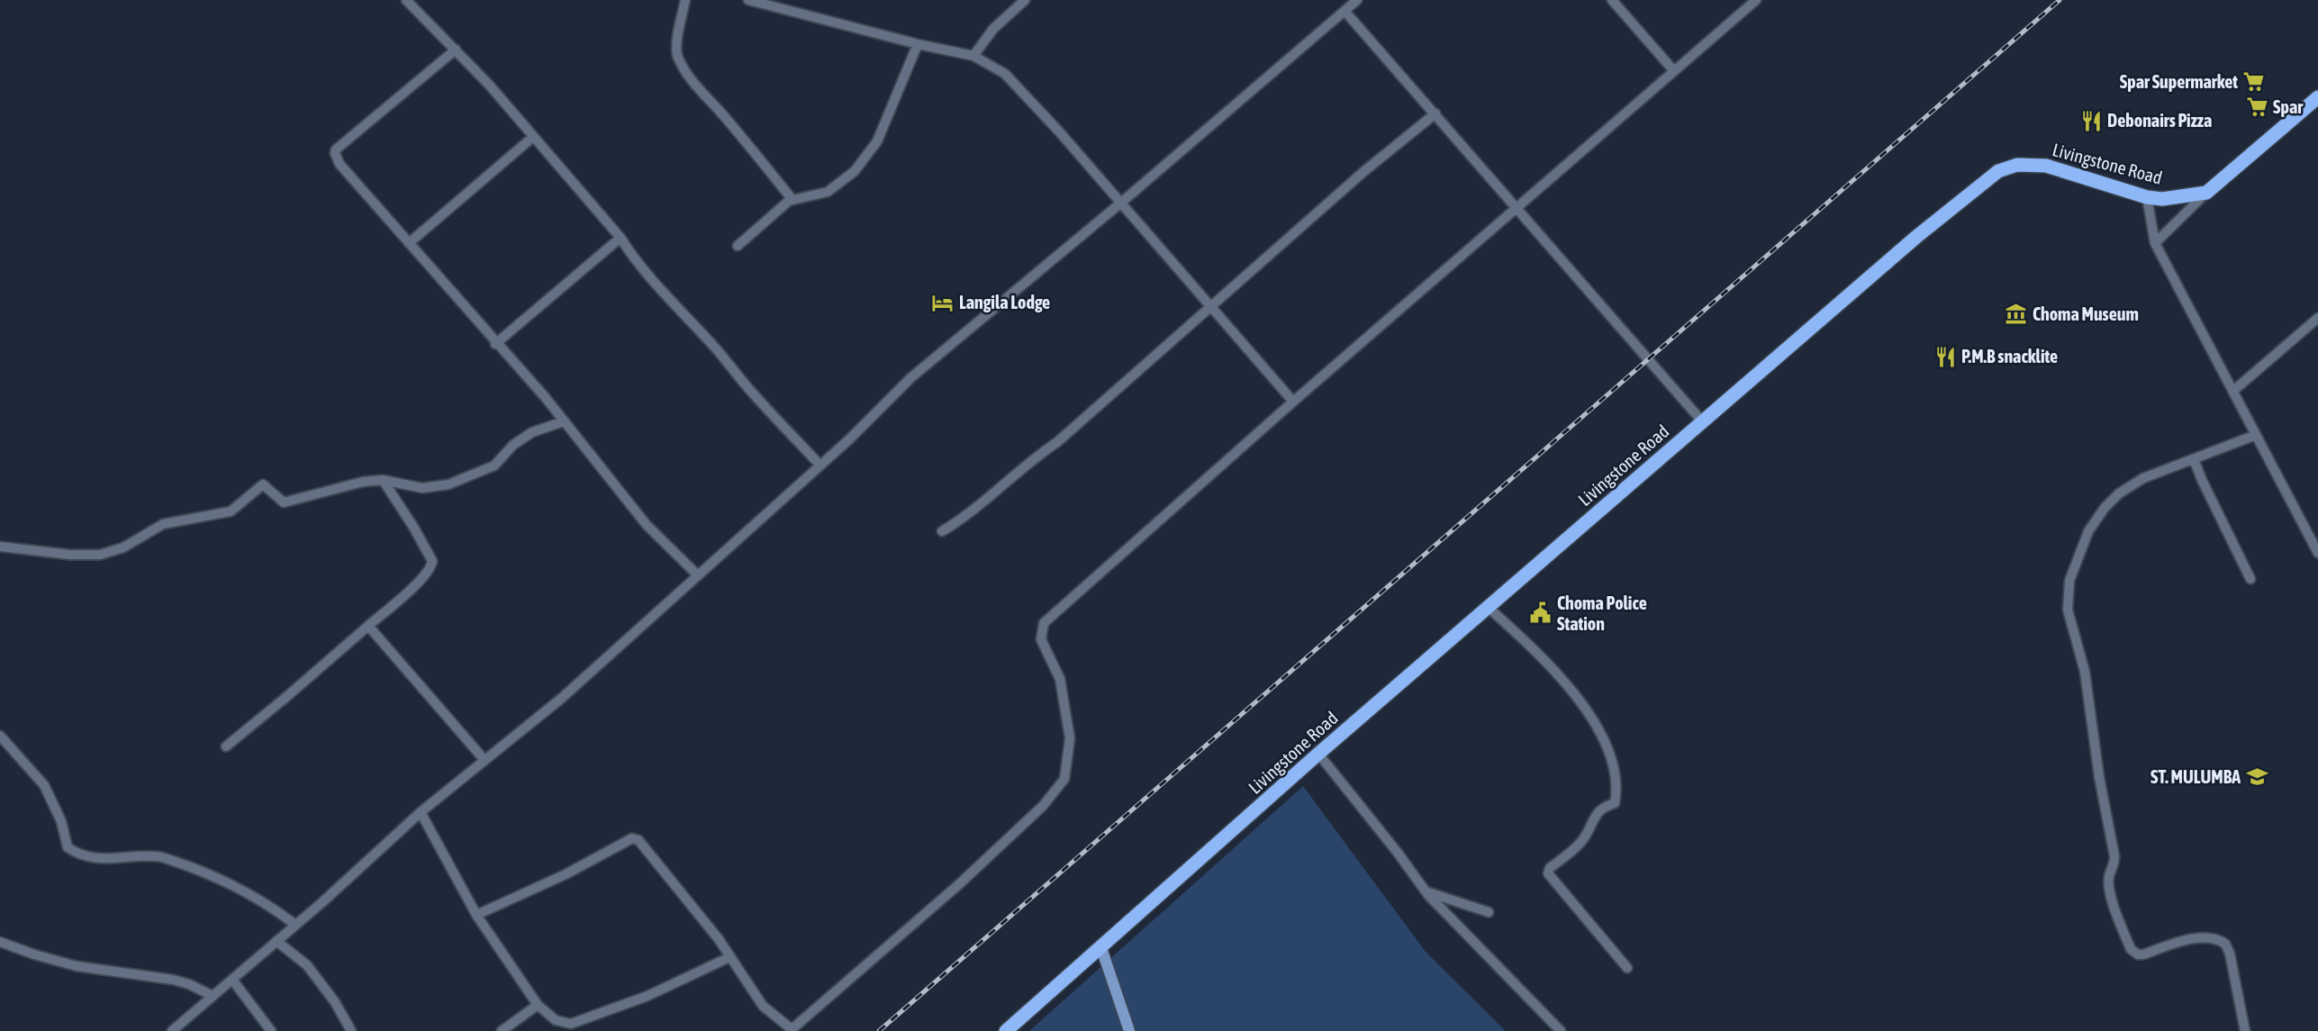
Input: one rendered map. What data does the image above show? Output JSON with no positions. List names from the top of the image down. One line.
{"streets":{"highway":["Livingstone Road"]},"places":{"supermarket":["Spar Supermarket","Spar"],"restaurant":["Debonairs Pizza","P.M.B snacklite"],"hotel":["Langila Lodge"],"museum":["Choma Museum"],"public building":["Choma Police Station"],"school or university":["ST. MULUMBA"]}}
